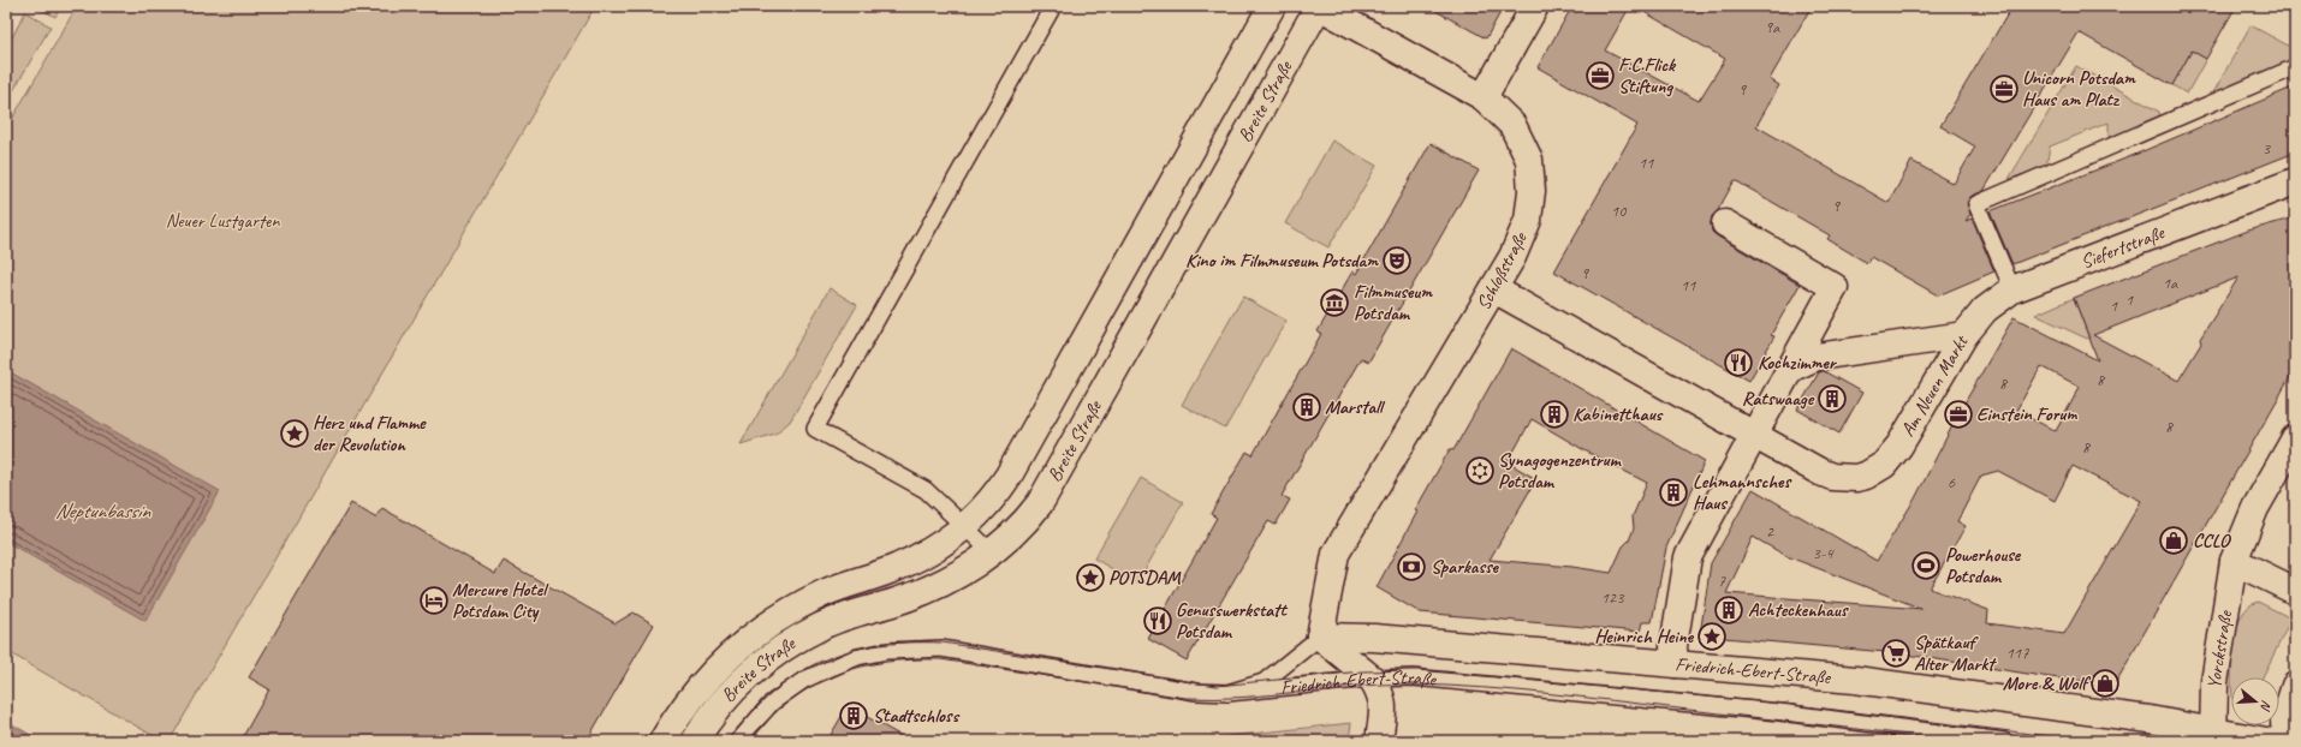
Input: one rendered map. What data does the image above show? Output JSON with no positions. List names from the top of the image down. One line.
{"streets":{"street":["Breite Straße","Siefertstraße","Schloßstraße","Am Neuen Markt","Yorckstraße","Friedrich-Ebert-Straße"]},"crossings":[["Breite Straße","Schloßstraße"],["Siefertstraße","Am Neuen Markt"],["Schloßstraße","Am Neuen Markt"],["Schloßstraße","Friedrich-Ebert-Straße"],["Yorckstraße","Friedrich-Ebert-Straße"]],"water":["Neptunbassin"],"parks":["Neuer Lustgarten"],"places":{"office":["F.C.Flick Stiftung","Unicorn Potsdam Haus am Platz","Einstein Forum"],"theatre":["Kino im Filmmuseum Potsdam"],"museum":["Filmmuseum Potsdam"],"restaurant":["Kochzimmer","Genusswerkstatt Potsdam"],"building":["Ratswaage","Marstall","Kabinetthaus","Lehmannsches Haus","Achteckenhaus","Stadtschloss"],"place":["Herz und Flamme der Revolution","POTSDAM","Heinrich Heine"],"synagogue":["Synagogenzentrum Potsdam"],"shop":["CCLO","More & Wolf"],"sports":["Powerhouse Potsdam"],"bank":["Sparkasse"],"hotel":["Mercure Hotel Potsdam City"],"supermarket":["Spätkauf Alter Markt"]},"house_numbers":["9a","9","3","11","9","10","9","1a","11","1","1","8","8","8","8","6","2","3-4","7","123","117"],"north":"right"}
